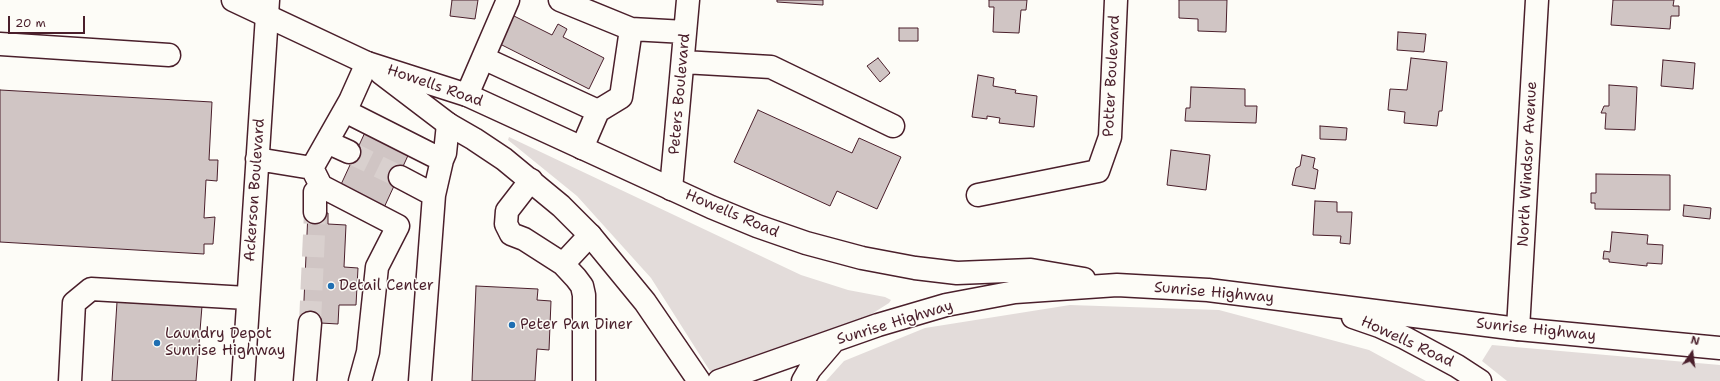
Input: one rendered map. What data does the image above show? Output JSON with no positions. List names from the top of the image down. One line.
{"streets":{"main road":["Potter Boulevard","Howells Road","Peters Boulevard","North Windsor Avenue","Ackerson Boulevard","Sunrise Highway"]},"crossings":[["Howells Road","Peters Boulevard"],["Howells Road","Ackerson Boulevard"],["Howells Road","Sunrise Highway"],["North Windsor Avenue","Sunrise Highway"]],"places":["Detail Center","Peter Pan Diner","Laundry Depot Sunrise Highway"],"scale_bar":"20 m","north":"top"}
